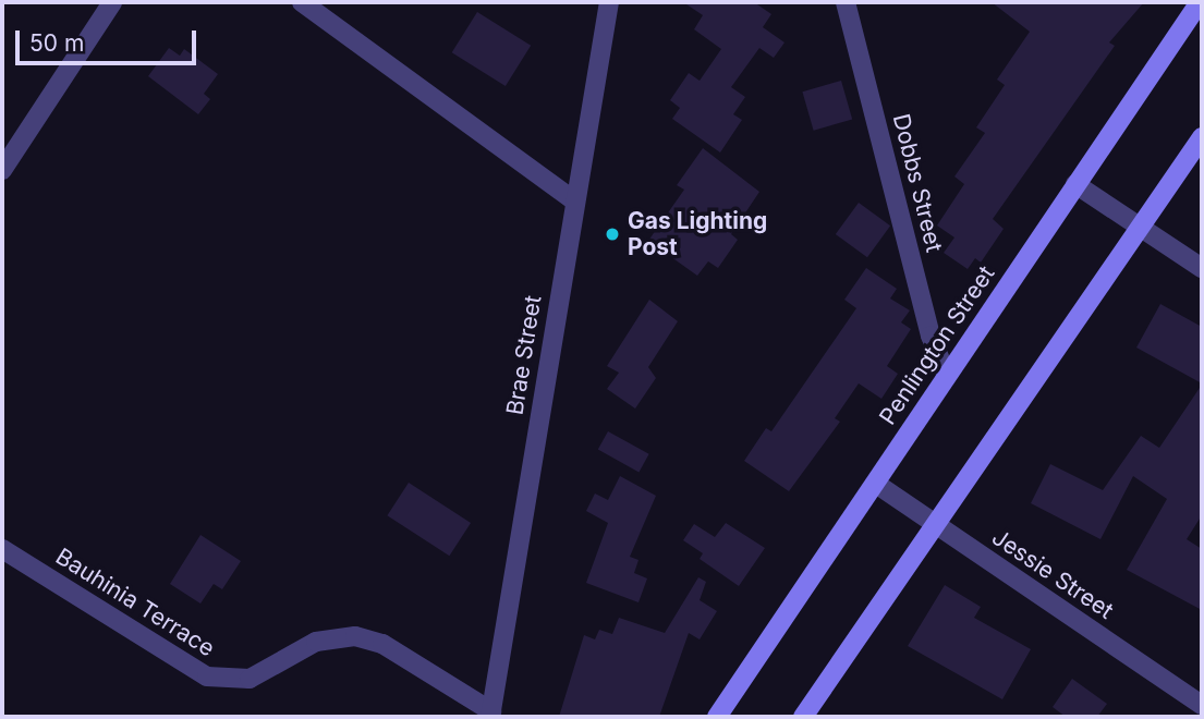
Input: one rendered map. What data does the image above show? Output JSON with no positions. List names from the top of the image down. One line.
{"streets":{"street":["Dobbs Street","Penlington Street","Brae Street","Jessie Street","Bauhinia Terrace"]},"crossings":[["Dobbs Street","Penlington Street"],["Penlington Street","Jessie Street"],["Brae Street","Bauhinia Terrace"]],"places":["Gas Lighting Post"],"scale_bar":"50 m"}
